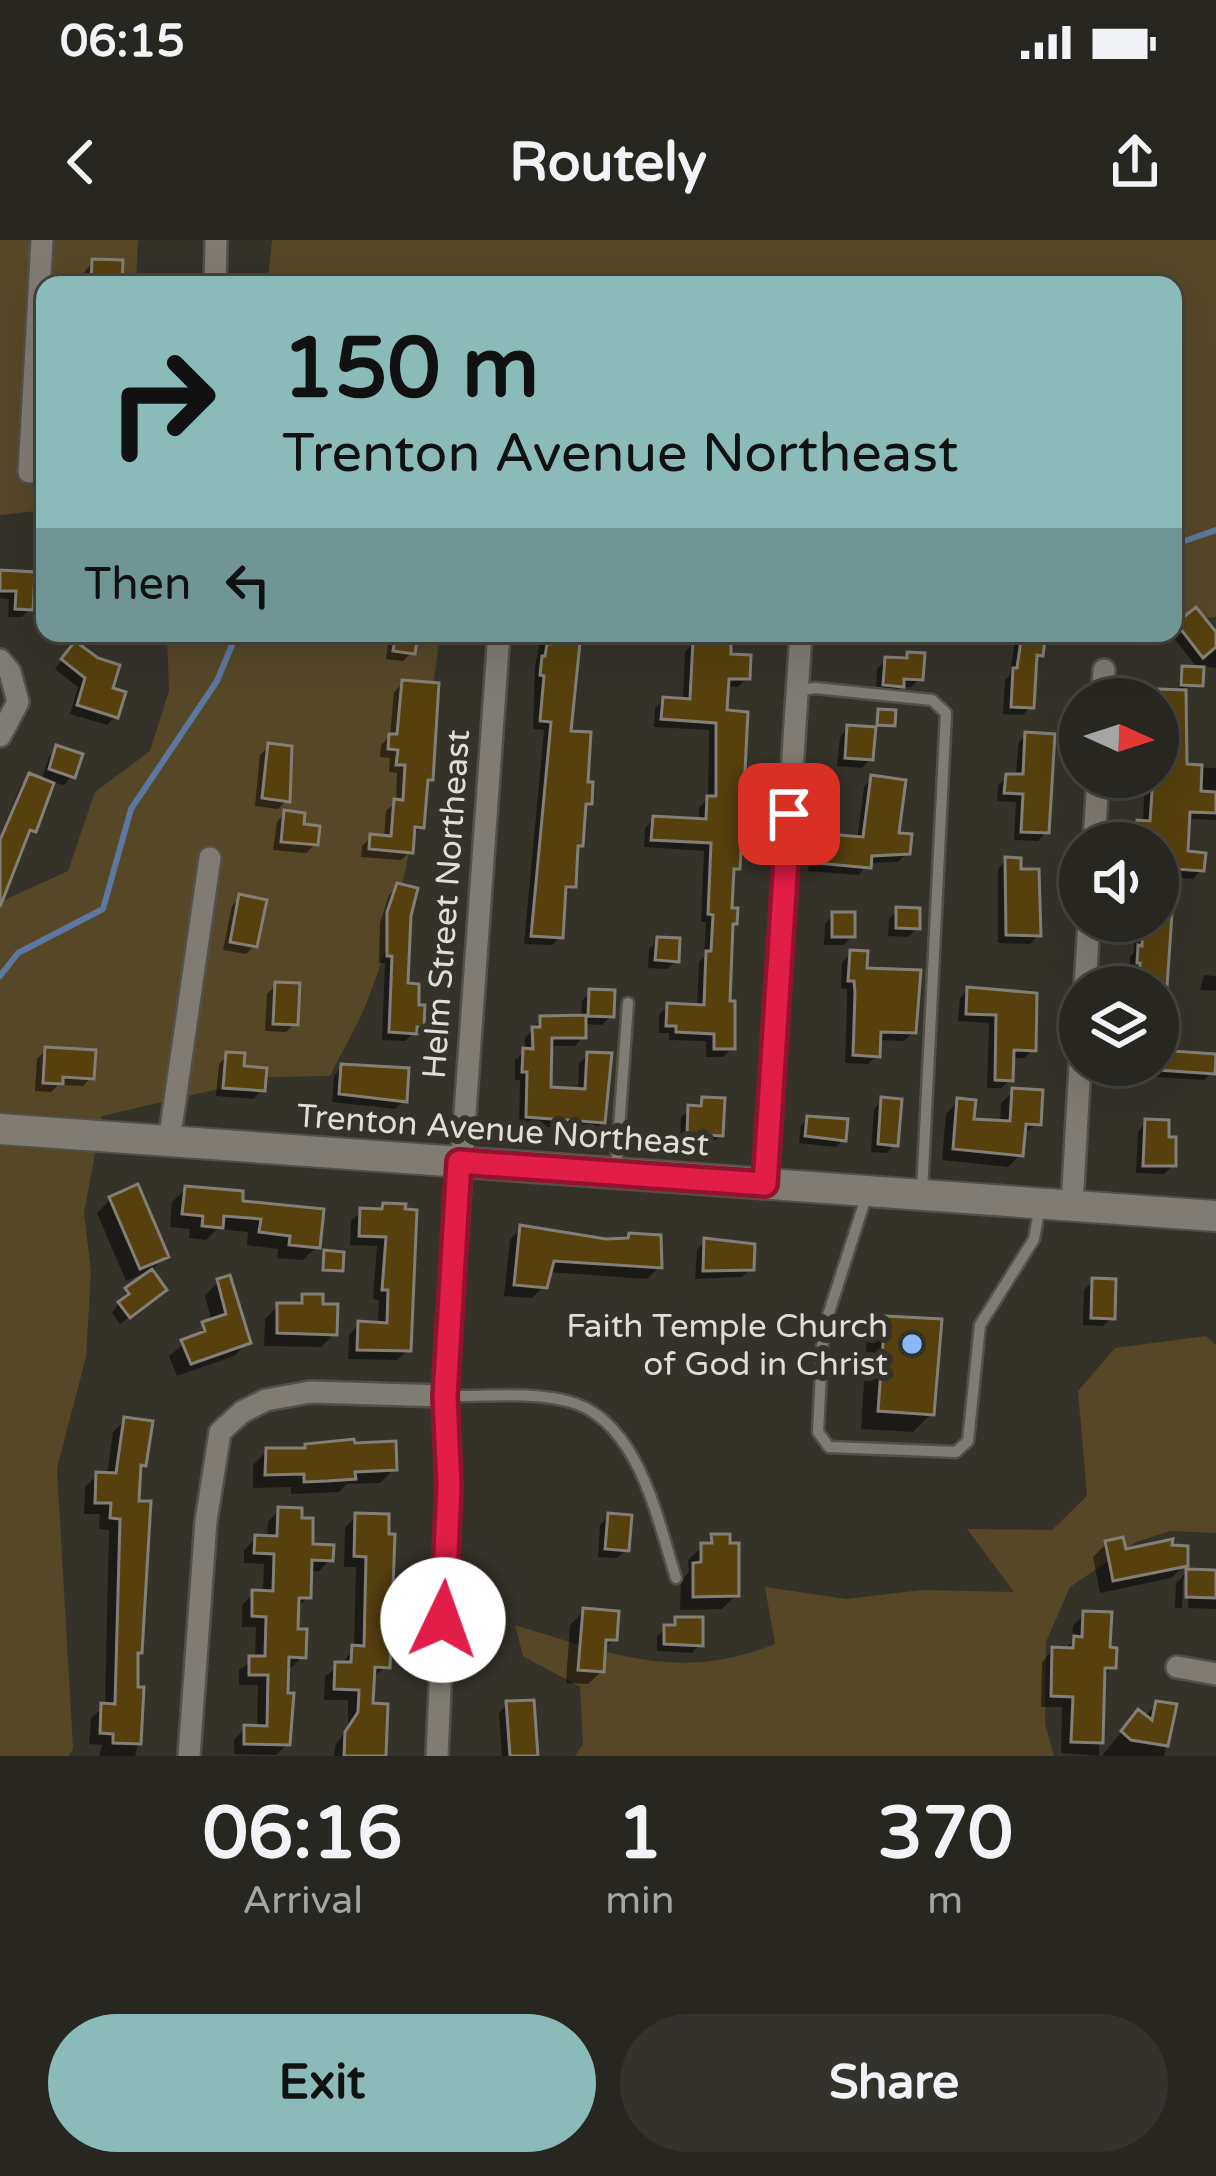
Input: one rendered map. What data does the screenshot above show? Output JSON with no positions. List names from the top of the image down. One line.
{"streets":{"main road":["Trenton Avenue Northeast"],"street":["Helm Street Northeast"]},"crossings":[["Helm Street Northeast","Trenton Avenue Northeast"]],"places":["Faith Temple Church of God in Christ"],"north":"right","page":{"status":"06:15","header":"Routely","turn":["150 m","Trenton Avenue Northeast"],"then":"Then","eta":["06:16","Arrival","1","min","370","m"],"buttons":["Exit","Share"]}}
